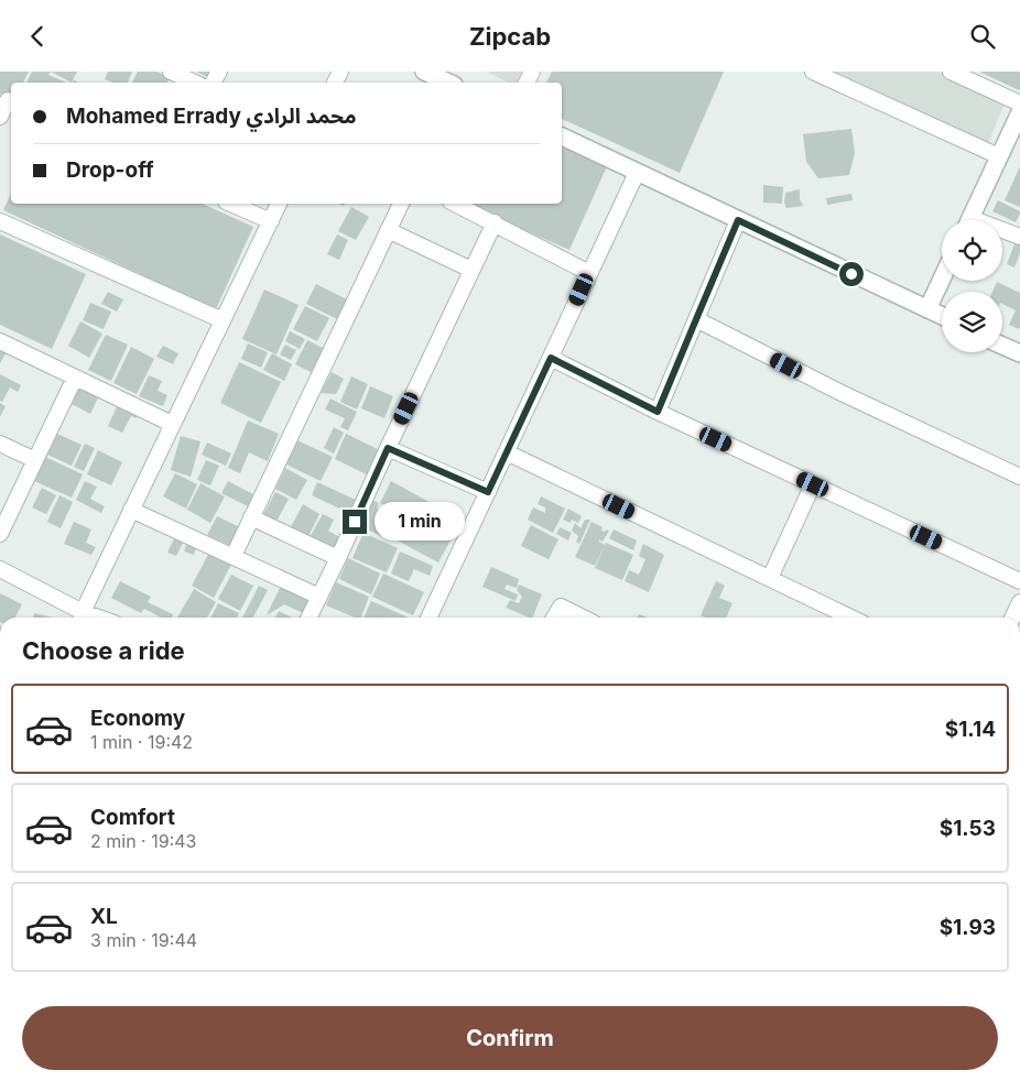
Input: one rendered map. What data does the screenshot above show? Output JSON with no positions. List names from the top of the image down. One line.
{"page":{"header":"Zipcab","banner":["Mohamed Errady محمد الرادي","Drop-off"],"bubble":"1 min","heading":"Choose a ride","list":[{"name":"Economy","note":"1 min · 19:42","value":"$1.14"},{"name":"Comfort","note":"2 min · 19:43","value":"$1.53"},{"name":"XL","note":"3 min · 19:44","value":"$1.93"}],"buttons":"Confirm"}}
